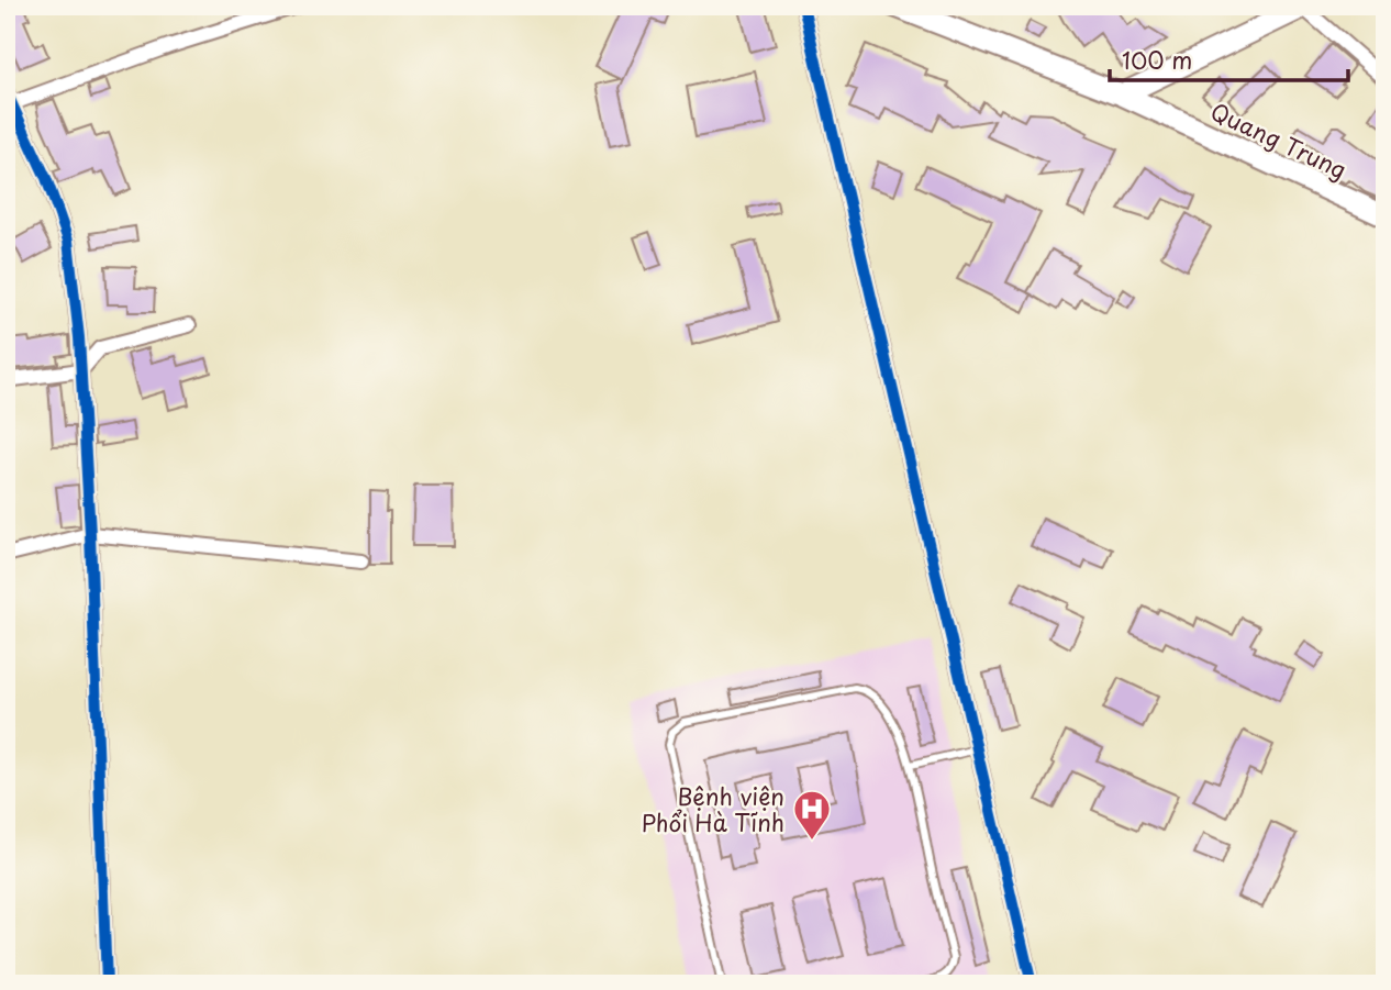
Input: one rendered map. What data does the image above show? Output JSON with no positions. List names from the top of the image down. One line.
{"streets":{"main road":["Quang Trung"]},"places":{"hospital":["Bệnh viện Phổi Hà Tĩnh"]},"scale_bar":"100 m"}
